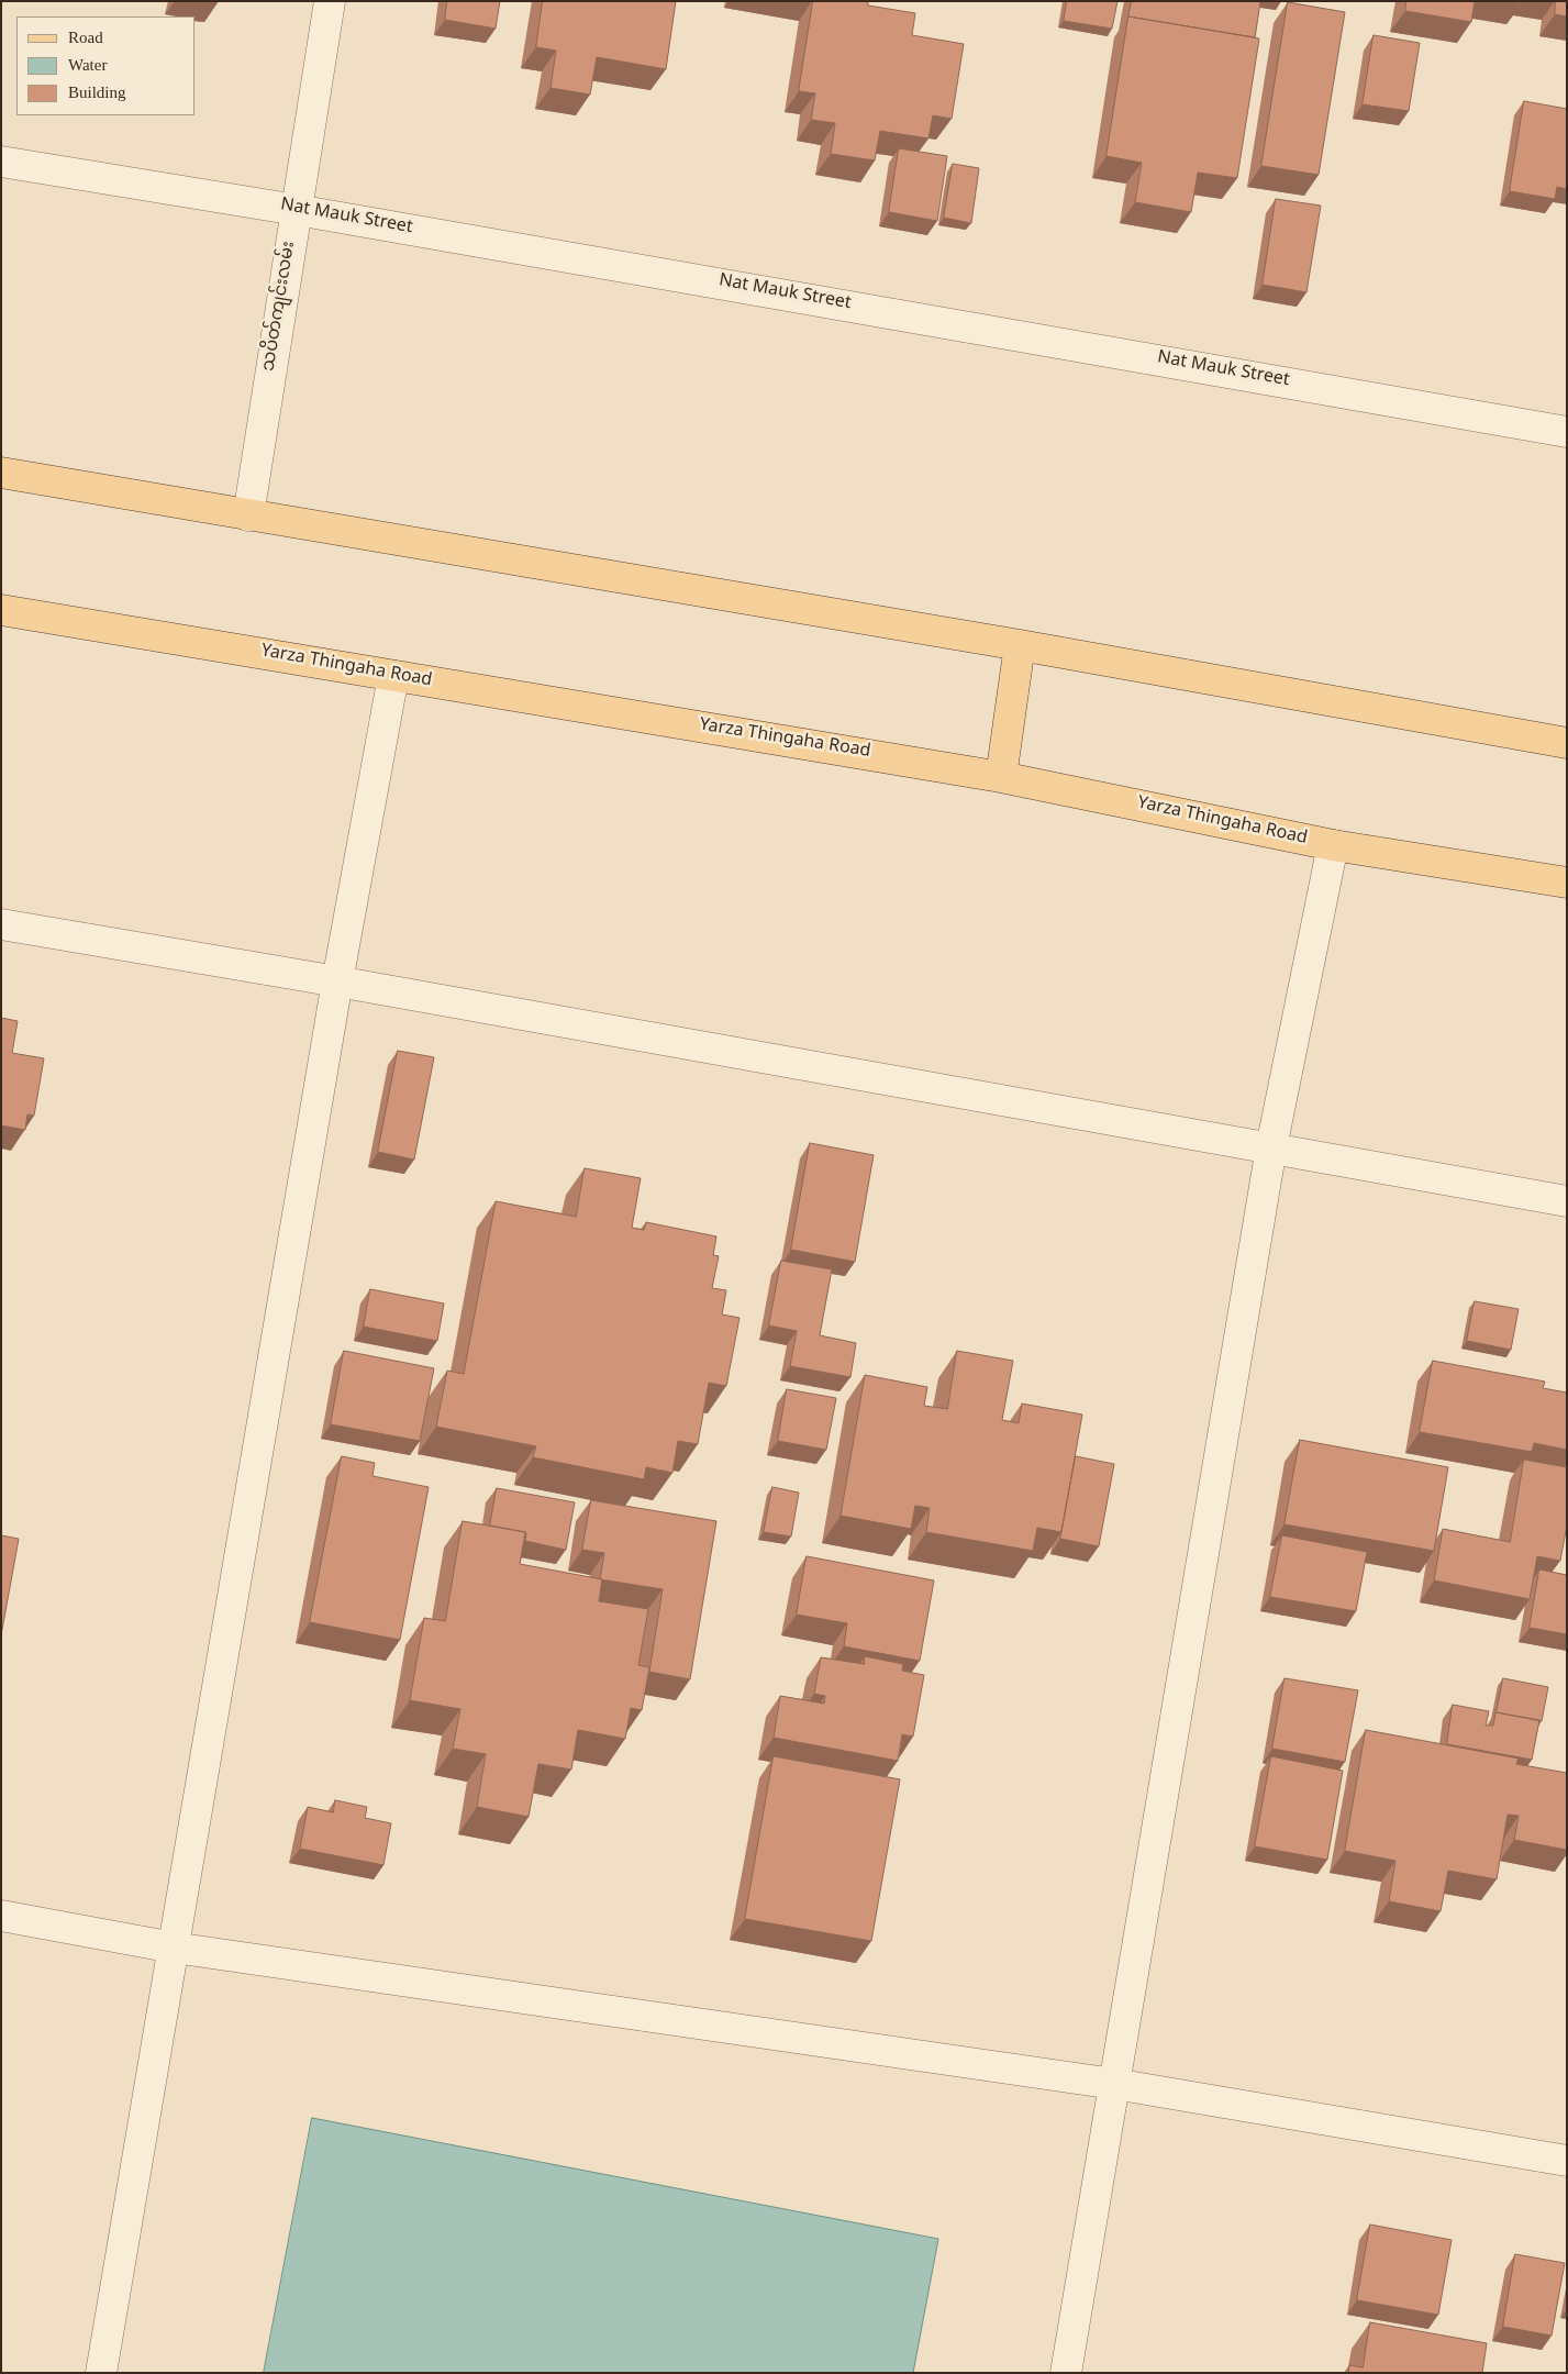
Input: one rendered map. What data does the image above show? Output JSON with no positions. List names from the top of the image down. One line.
{"streets":{"main road":["Yarza Thingaha Road"],"street":["Nat Mauk Street","သပိတ်ကျင်းလမ်း"]},"crossings":[["Nat Mauk Street","သပိတ်ကျင်းလမ်း"]],"legend":["Road","Water","Building"]}
